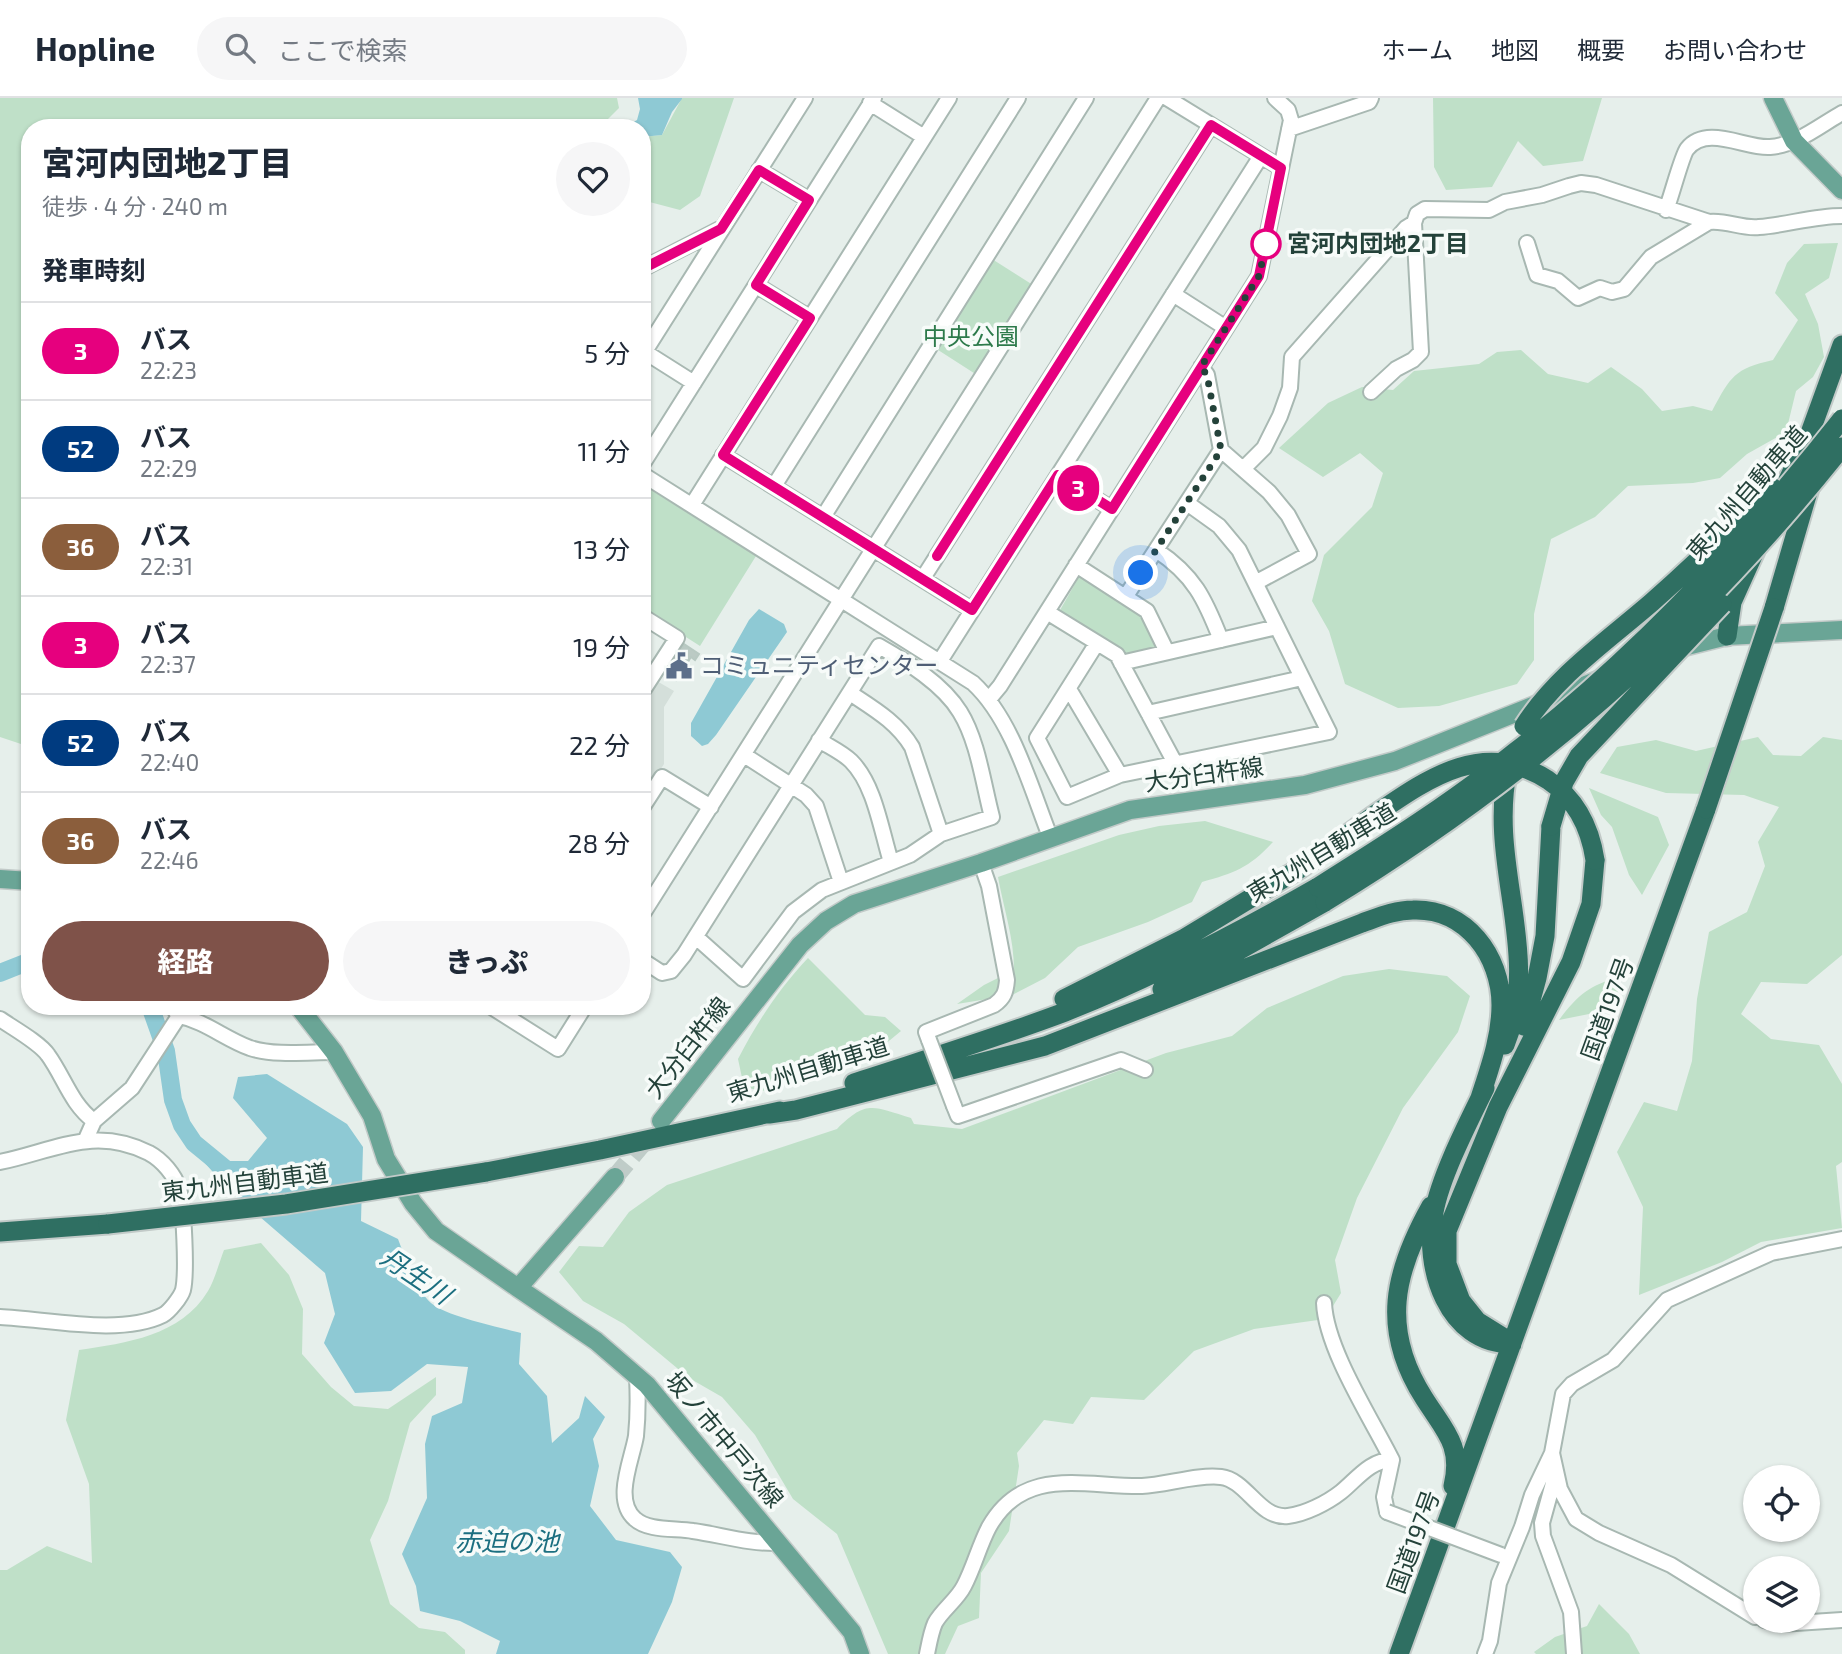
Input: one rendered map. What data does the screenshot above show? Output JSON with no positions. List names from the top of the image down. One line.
{"streets":{"highway":["東九州自動車道","国道197号"],"main road":["大分臼杵線","坂ノ市中戸次線"]},"water":["丹生川","赤迫の池"],"parks":["中央公園"],"places":{"other":["宮河内団地2丁目"],"public building":["コミュニティセンター"]},"lines":["bus line 3"],"page":{"header":"Hopline","search":"ここで検索","nav":["ホーム","地図","概要","お問い合わせ"],"on_map":"3","heading":[["宮河内団地2丁目","徒歩 · 4 分 · 240 m"],"発車時刻"],"list":[{"mark":"3","name":"バス","note":"22:23","value":"5 分"},{"mark":"52","name":"バス","note":"22:29","value":"11 分"},{"mark":"36","name":"バス","note":"22:31","value":"13 分"},{"mark":"3","name":"バス","note":"22:37","value":"19 分"},{"mark":"52","name":"バス","note":"22:40","value":"22 分"},{"mark":"36","name":"バス","note":"22:46","value":"28 分"}],"buttons":["経路","きっぷ"]}}
